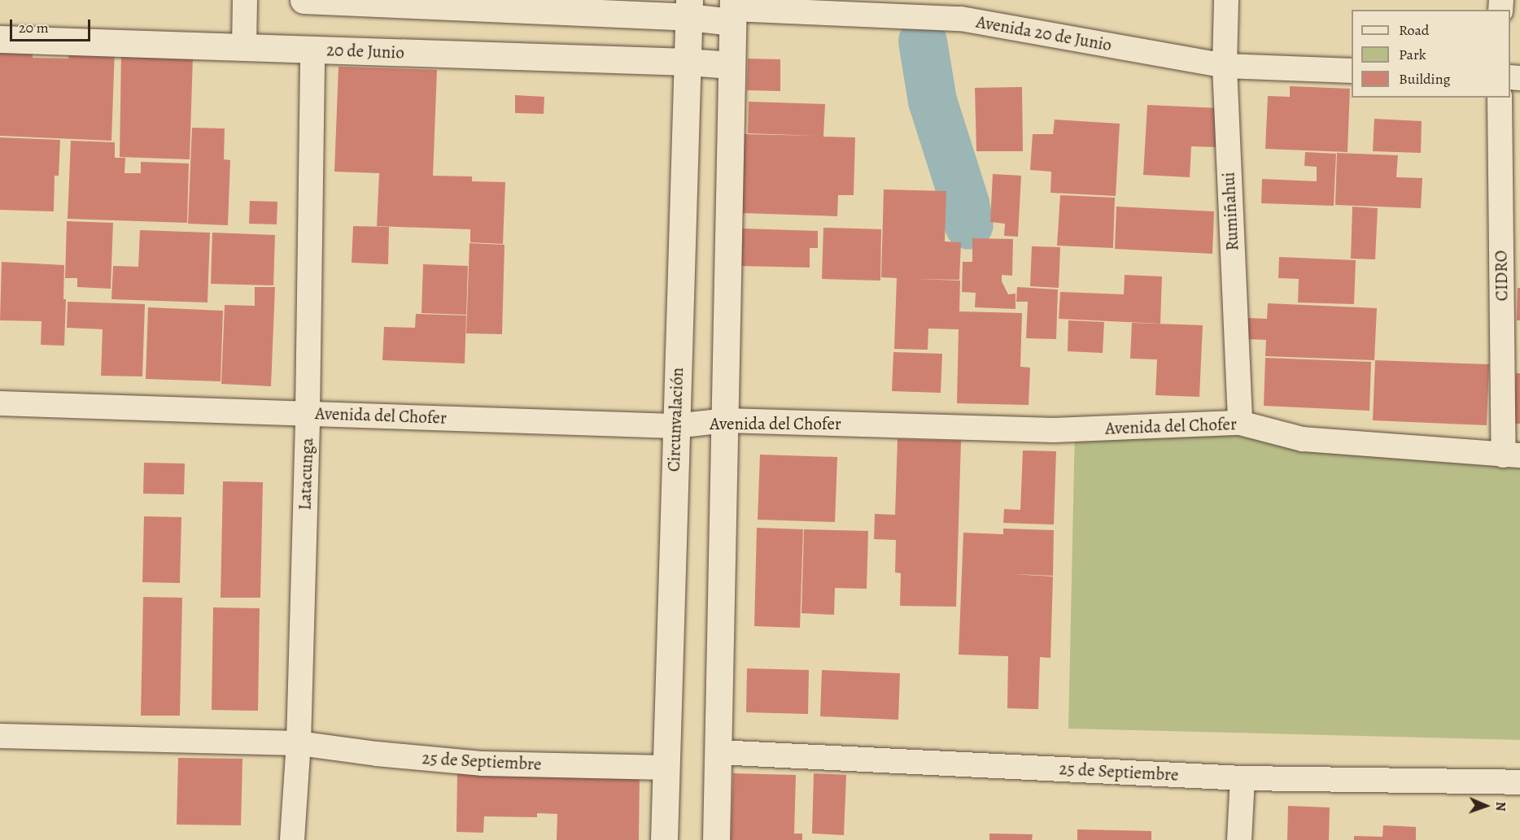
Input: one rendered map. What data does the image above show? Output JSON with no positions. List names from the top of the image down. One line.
{"streets":{"main road":["20 de Junio","Circunvalación"],"street":["Avenida 20 de Junio","Rumiñahui","CIDRO","Avenida del Chofer","Latacunga","25 de Septiembre"]},"crossings":[["Avenida 20 de Junio","Rumiñahui"],["20 de Junio","Circunvalación"],["20 de Junio","Latacunga"],["Rumiñahui","Avenida del Chofer"],["CIDRO","Avenida del Chofer"],["Avenida del Chofer","Circunvalación"],["Avenida del Chofer","Latacunga"],["Circunvalación","25 de Septiembre"],["Latacunga","25 de Septiembre"]],"legend":["Road","Park","Building"],"scale_bar":"20 m","north":"right"}
